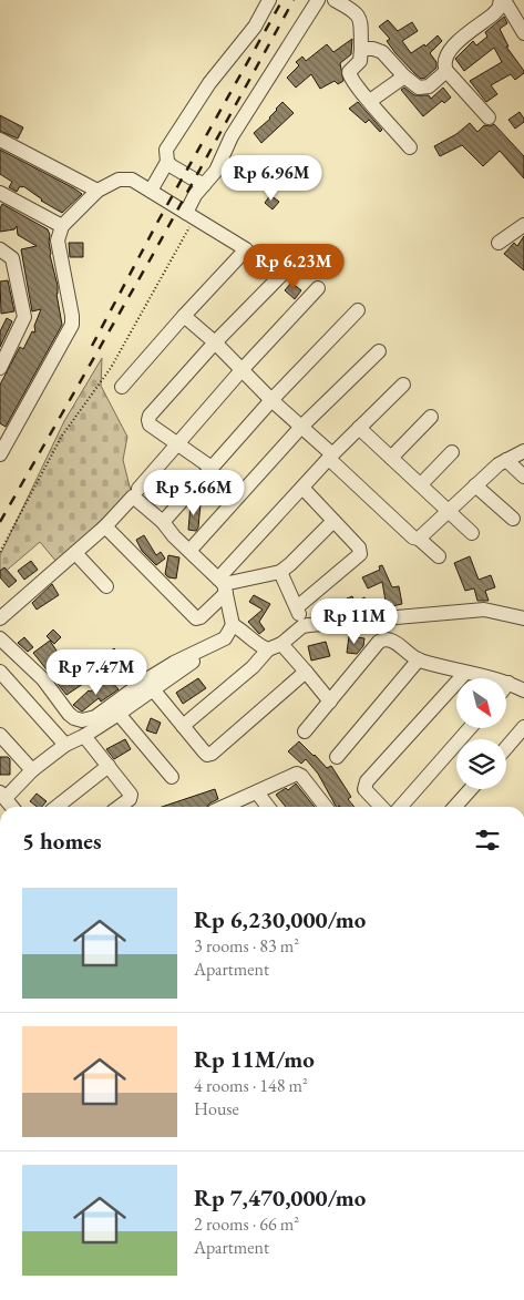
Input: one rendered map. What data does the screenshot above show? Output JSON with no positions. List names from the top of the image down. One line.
{"north":"bottom right","page":{"price":["Rp 6.96M","Rp 6.23M","Rp 5.66M","Rp 11M","Rp 7.47M"],"heading":"5 homes","list":[{"name":"Rp 6,230,000/mo","note":"3 rooms · 83 m² · Apartment"},{"name":"Rp 11M/mo","note":"4 rooms · 148 m² · House"},{"name":"Rp 7,470,000/mo","note":"2 rooms · 66 m² · Apartment"}]}}
